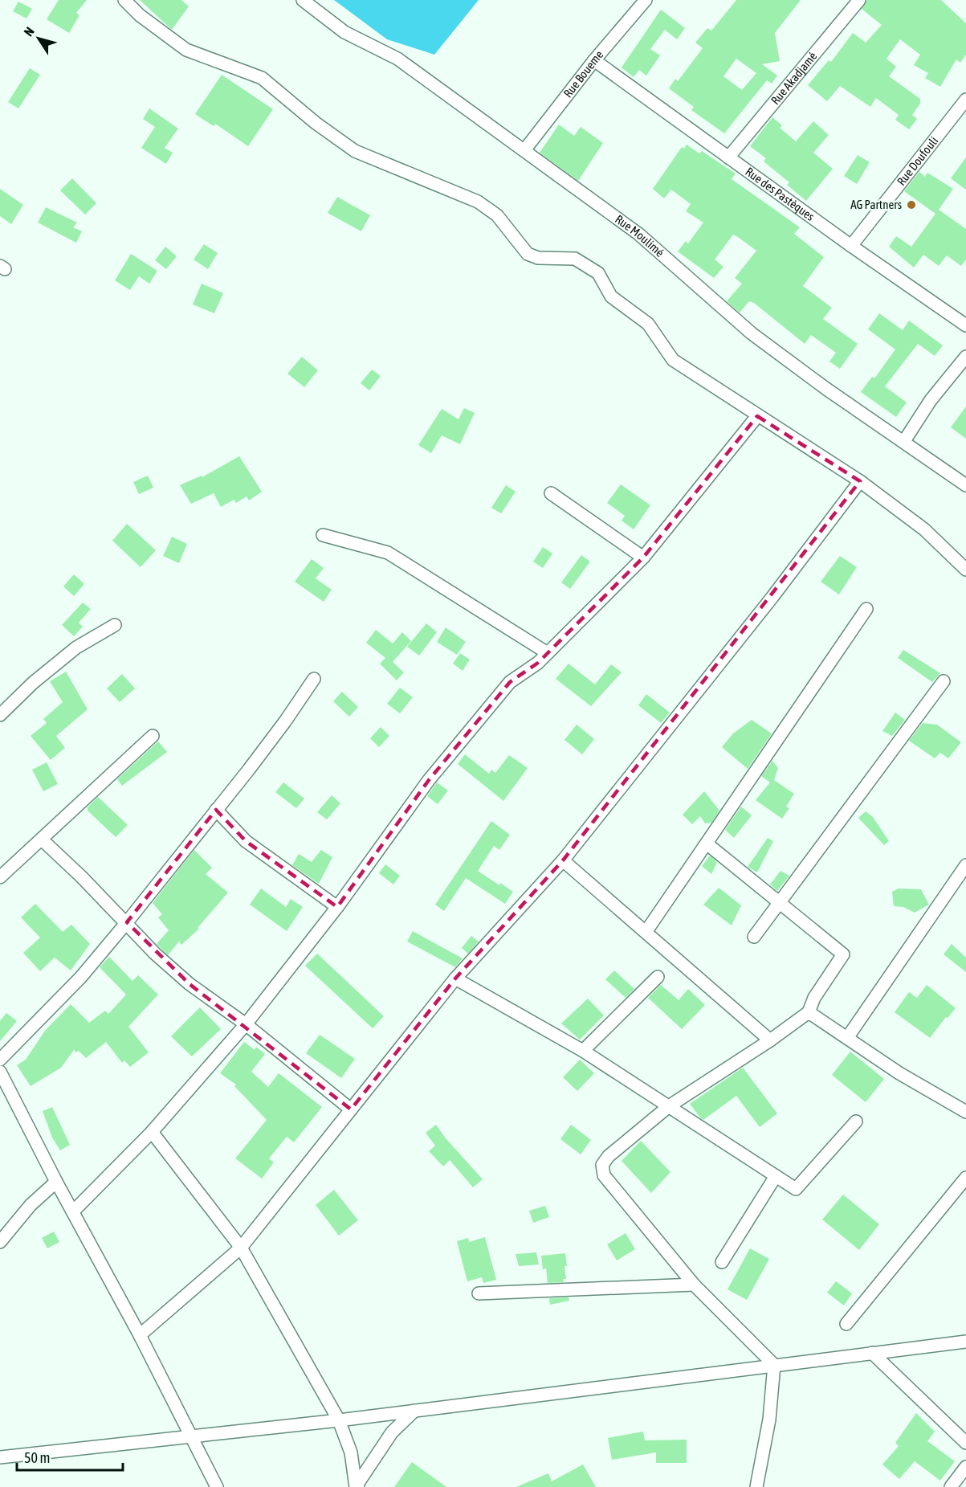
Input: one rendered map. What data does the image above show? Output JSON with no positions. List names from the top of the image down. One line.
{"streets":{"street":["Rue Boueme","Rue Akadjamé","Rue Doufouli","Rue des Pastèques","Rue Moulimé"]},"crossings":[["Rue Boueme","Rue des Pastèques"],["Rue Boueme","Rue Moulimé"],["Rue Akadjamé","Rue des Pastèques"],["Rue Doufouli","Rue des Pastèques"]],"places":["AG Partners"],"scale_bar":"50 m","north":"top left"}
